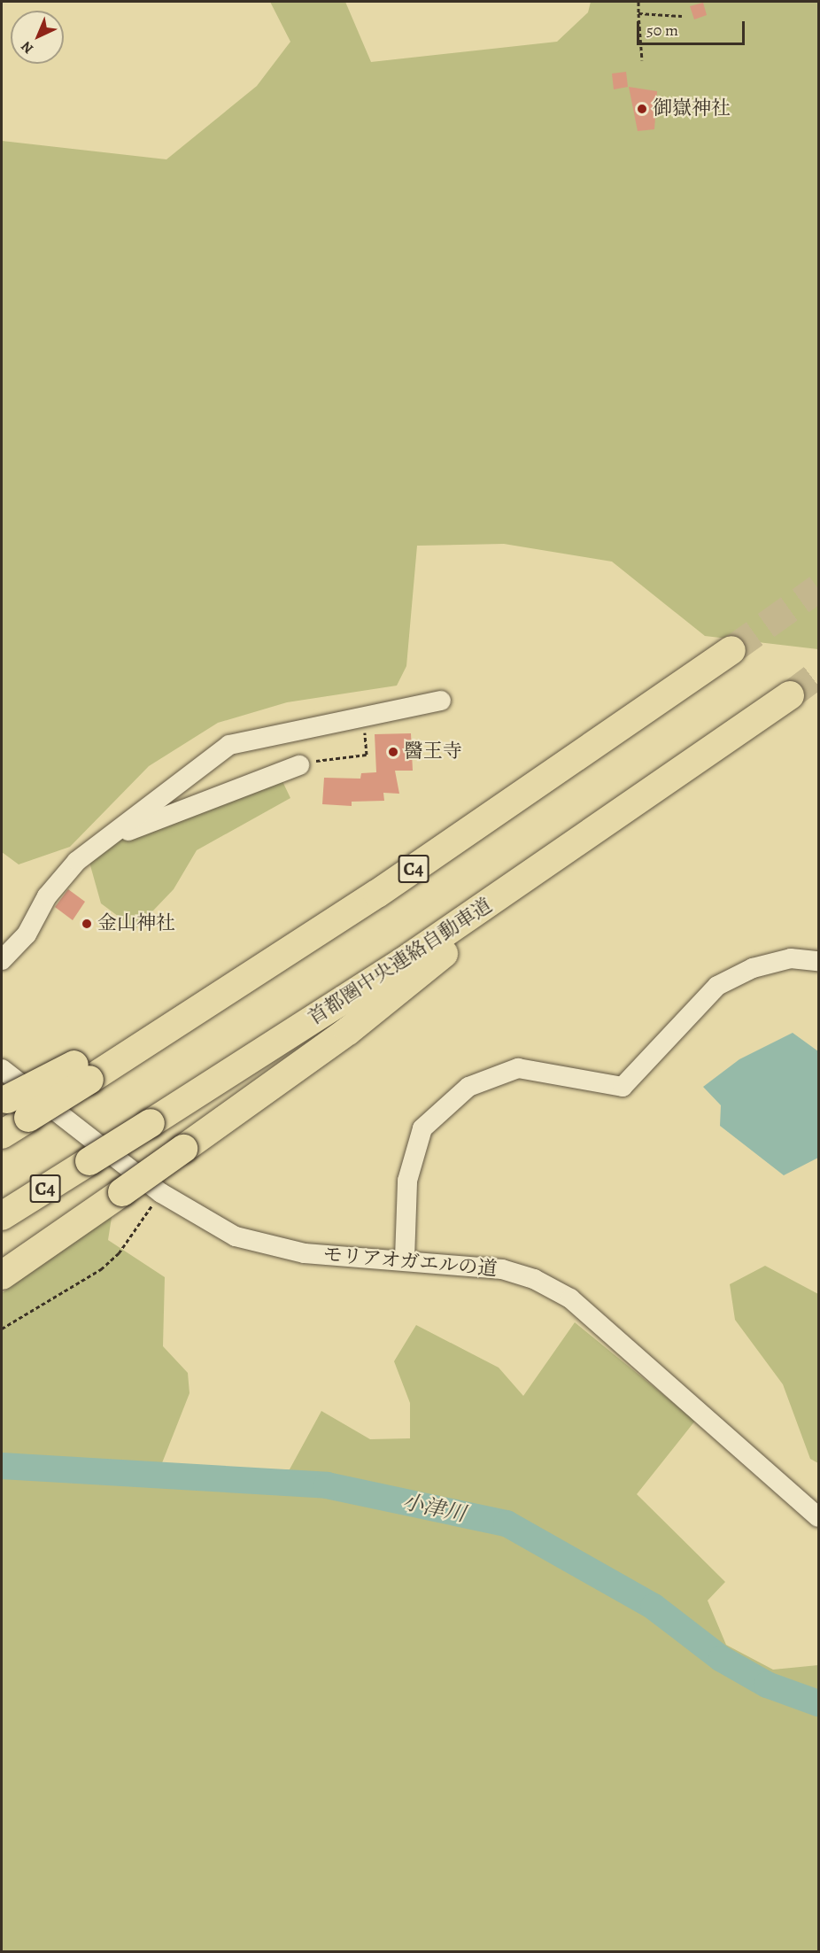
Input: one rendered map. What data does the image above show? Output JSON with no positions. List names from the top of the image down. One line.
{"streets":{"highway":["C4","首都圏中央連絡自動車道"],"street":["モリアオガエルの道"]},"water":["小津川"],"places":["御嶽神社","醫王寺","金山神社"],"scale_bar":"50 m","north":"bottom left"}
